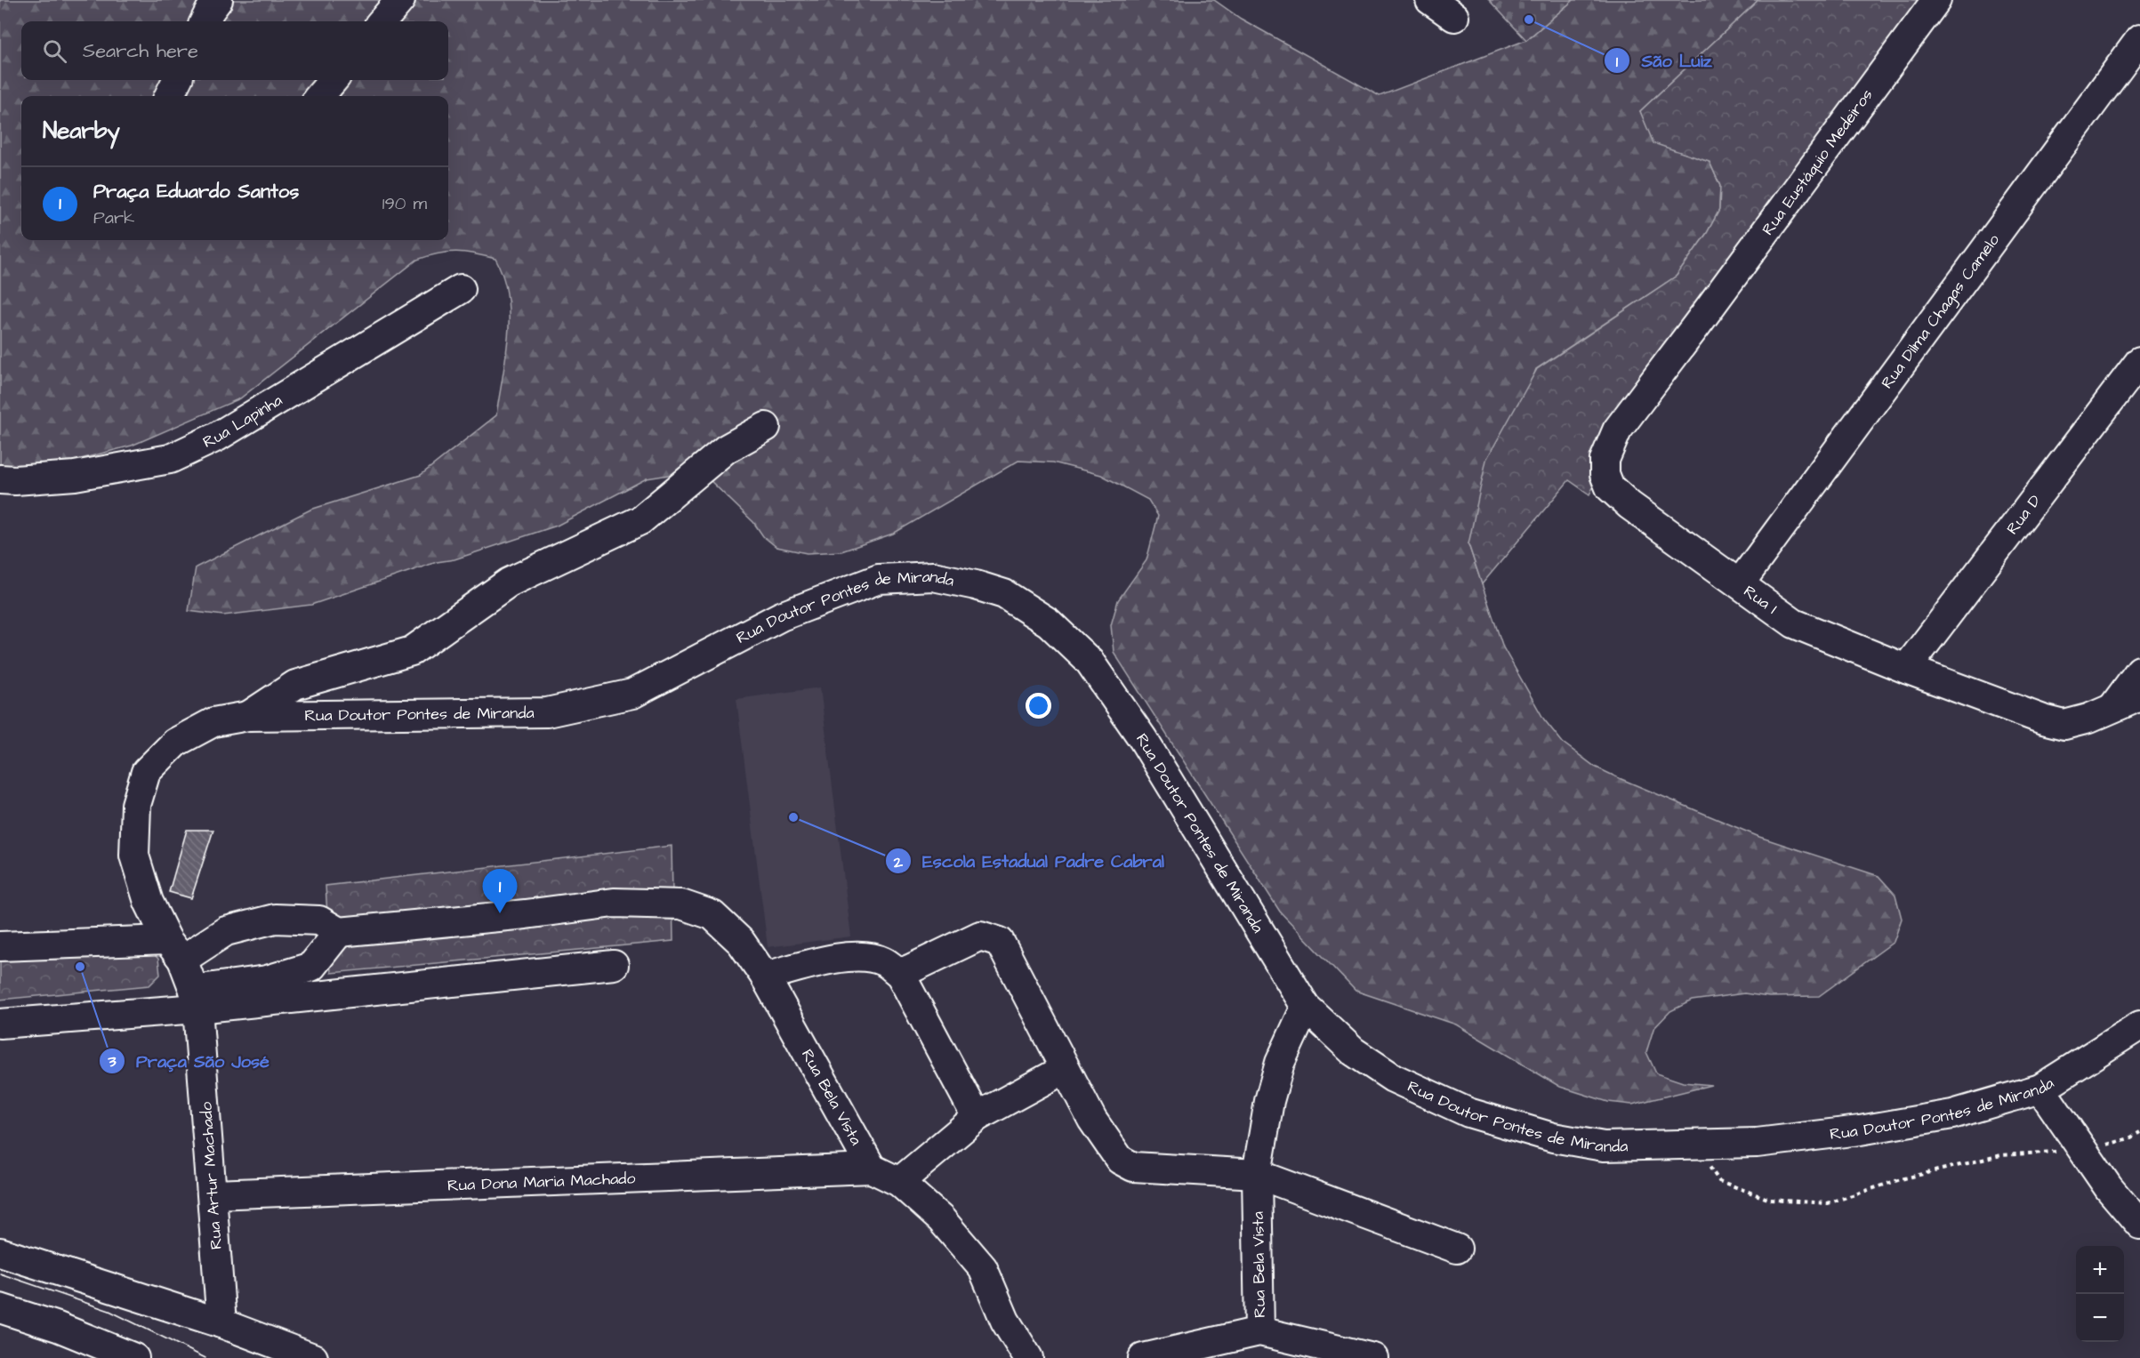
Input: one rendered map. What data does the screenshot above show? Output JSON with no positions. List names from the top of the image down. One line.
{"streets":{"street":["Rua Eustáquio Medeiros","Rua Dilma Chagas Camelo","Rua Lapinha","Rua D","Rua I","Rua Doutor Pontes de Miranda","Rua Bela Vista","Rua Artur Machado","Rua Dona Maria Machado"]},"crossings":[["Rua Eustáquio Medeiros","Rua I"],["Rua Dilma Chagas Camelo","Rua I"],["Rua D","Rua I"],["Rua Doutor Pontes de Miranda","Rua Bela Vista"],["Rua Doutor Pontes de Miranda","Rua Artur Machado"],["Rua Bela Vista","Rua Dona Maria Machado"],["Rua Artur Machado","Rua Dona Maria Machado"]],"places":["São Luiz","Escola Estadual Padre Cabral","Praça São José"],"page":{"search":"Search here","heading":"Nearby","list":[{"mark":"1","name":"Praça Eduardo Santos","note":"Park","value":"190 m"}],"pins":"1","map_buttons":["+","−"]}}
